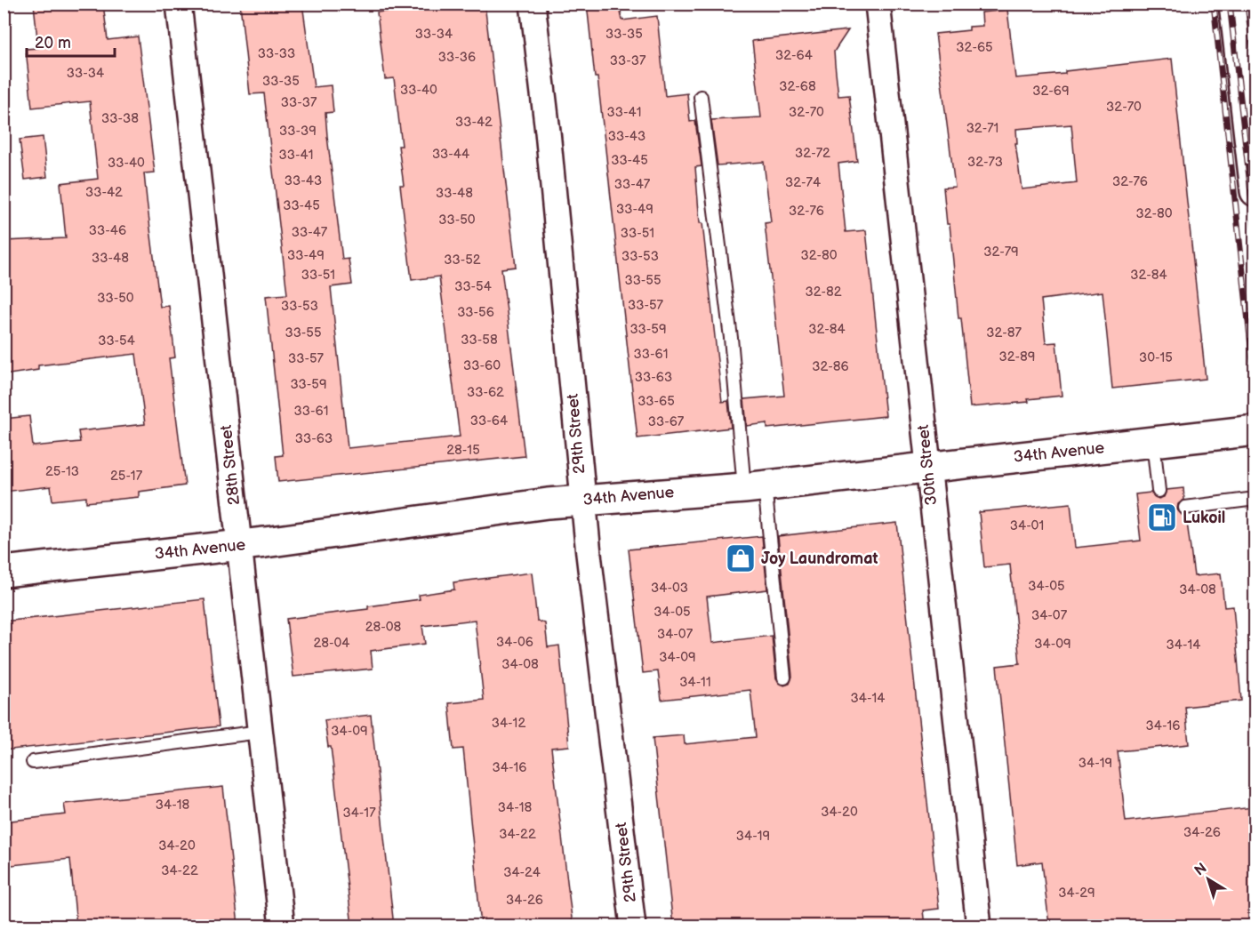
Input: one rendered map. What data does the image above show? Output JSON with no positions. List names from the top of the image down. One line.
{"streets":{"street":["29th Street","34th Avenue","28th Street","30th Street"]},"crossings":[["29th Street","34th Avenue"],["34th Avenue","28th Street"],["34th Avenue","30th Street"]],"places":{"fuel station":["Lukoil"],"shop":["Joy Laundromat"]},"house_numbers":["33-34","33-35","32-65","33-33","32-64","33-36","33-37","33-34","33-35","32-68","33-40","32-69","33-37","32-70","33-41","32-70","33-38","33-42","32-71","33-39","33-43","32-72","33-44","33-41","33-45","32-73","33-40","33-43","32-76","32-74","33-47","33-42","33-48","33-45","33-49","32-76","32-80","33-50","33-46","33-47","33-51","32-79","33-49","32-80","33-53","33-48","33-52","33-51","32-84","33-55","33-54","32-82","33-50","33-57","33-53","33-56","33-59","32-84","33-55","32-87","33-58","33-54","33-61","32-89","30-15","33-57","33-60","32-86","33-63","33-59","33-62","33-65","33-61","33-64","33-67","33-63","28-15","25-13","25-17","34-01","34-05","34-03","34-08","34-05","34-07","28-08","34-07","34-06","28-04","34-09","34-14","34-09","34-08","34-11","34-14","34-12","34-16","34-09","34-19","34-16","34-18","34-18","34-20","34-17","34-26","34-22","34-19","34-20","34-22","34-24","34-29","34-26"],"scale_bar":"20 m","north":"top left"}
